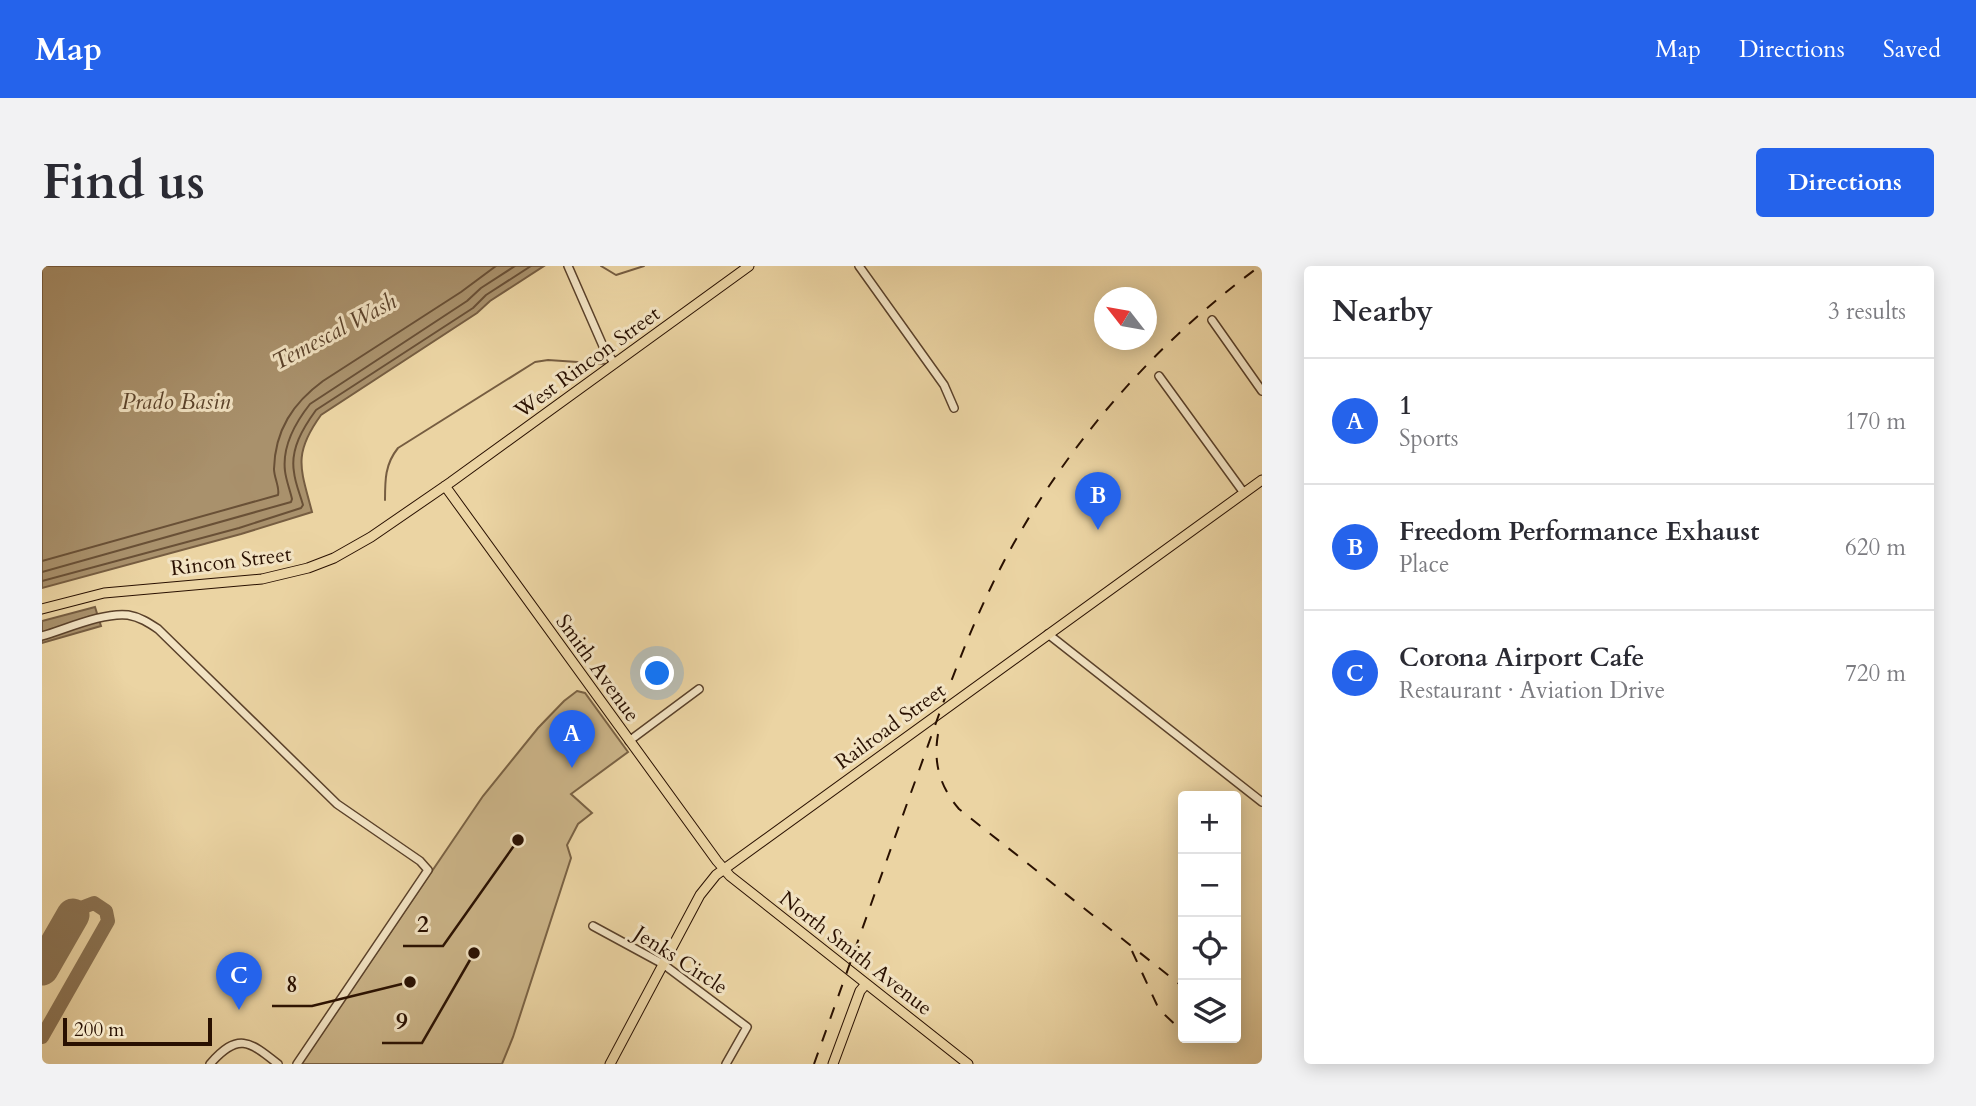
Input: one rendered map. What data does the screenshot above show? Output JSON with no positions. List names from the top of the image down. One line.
{"streets":{"main road":["West Rincon Street","Rincon Street","Smith Avenue","Railroad Street","North Smith Avenue"],"street":["Jenks Circle"]},"crossings":[["West Rincon Street","Rincon Street"],["West Rincon Street","Smith Avenue"],["Rincon Street","Smith Avenue"],["Smith Avenue","Railroad Street"],["Smith Avenue","North Smith Avenue"],["Railroad Street","North Smith Avenue"],["Railroad Street","Jenks Circle"]],"water":["Temescal Wash","Prado Basin"],"places":["2","9","8"],"scale_bar":"200 m","north":"top left","page":{"header":"Map","nav":["Map","Directions","Saved"],"buttons":"Directions","title":"Find us","heading":["Nearby","3 results"],"list":[{"mark":"A","name":"1","note":"Sports","value":"170 m"},{"mark":"B","name":"Freedom Performance Exhaust","note":"Place","value":"620 m"},{"mark":"C","name":"Corona Airport Cafe","note":"Restaurant · Aviation Drive","value":"720 m"}],"pins":["B","A","C"],"map_buttons":["+","−"],"scale":"200 m"}}
